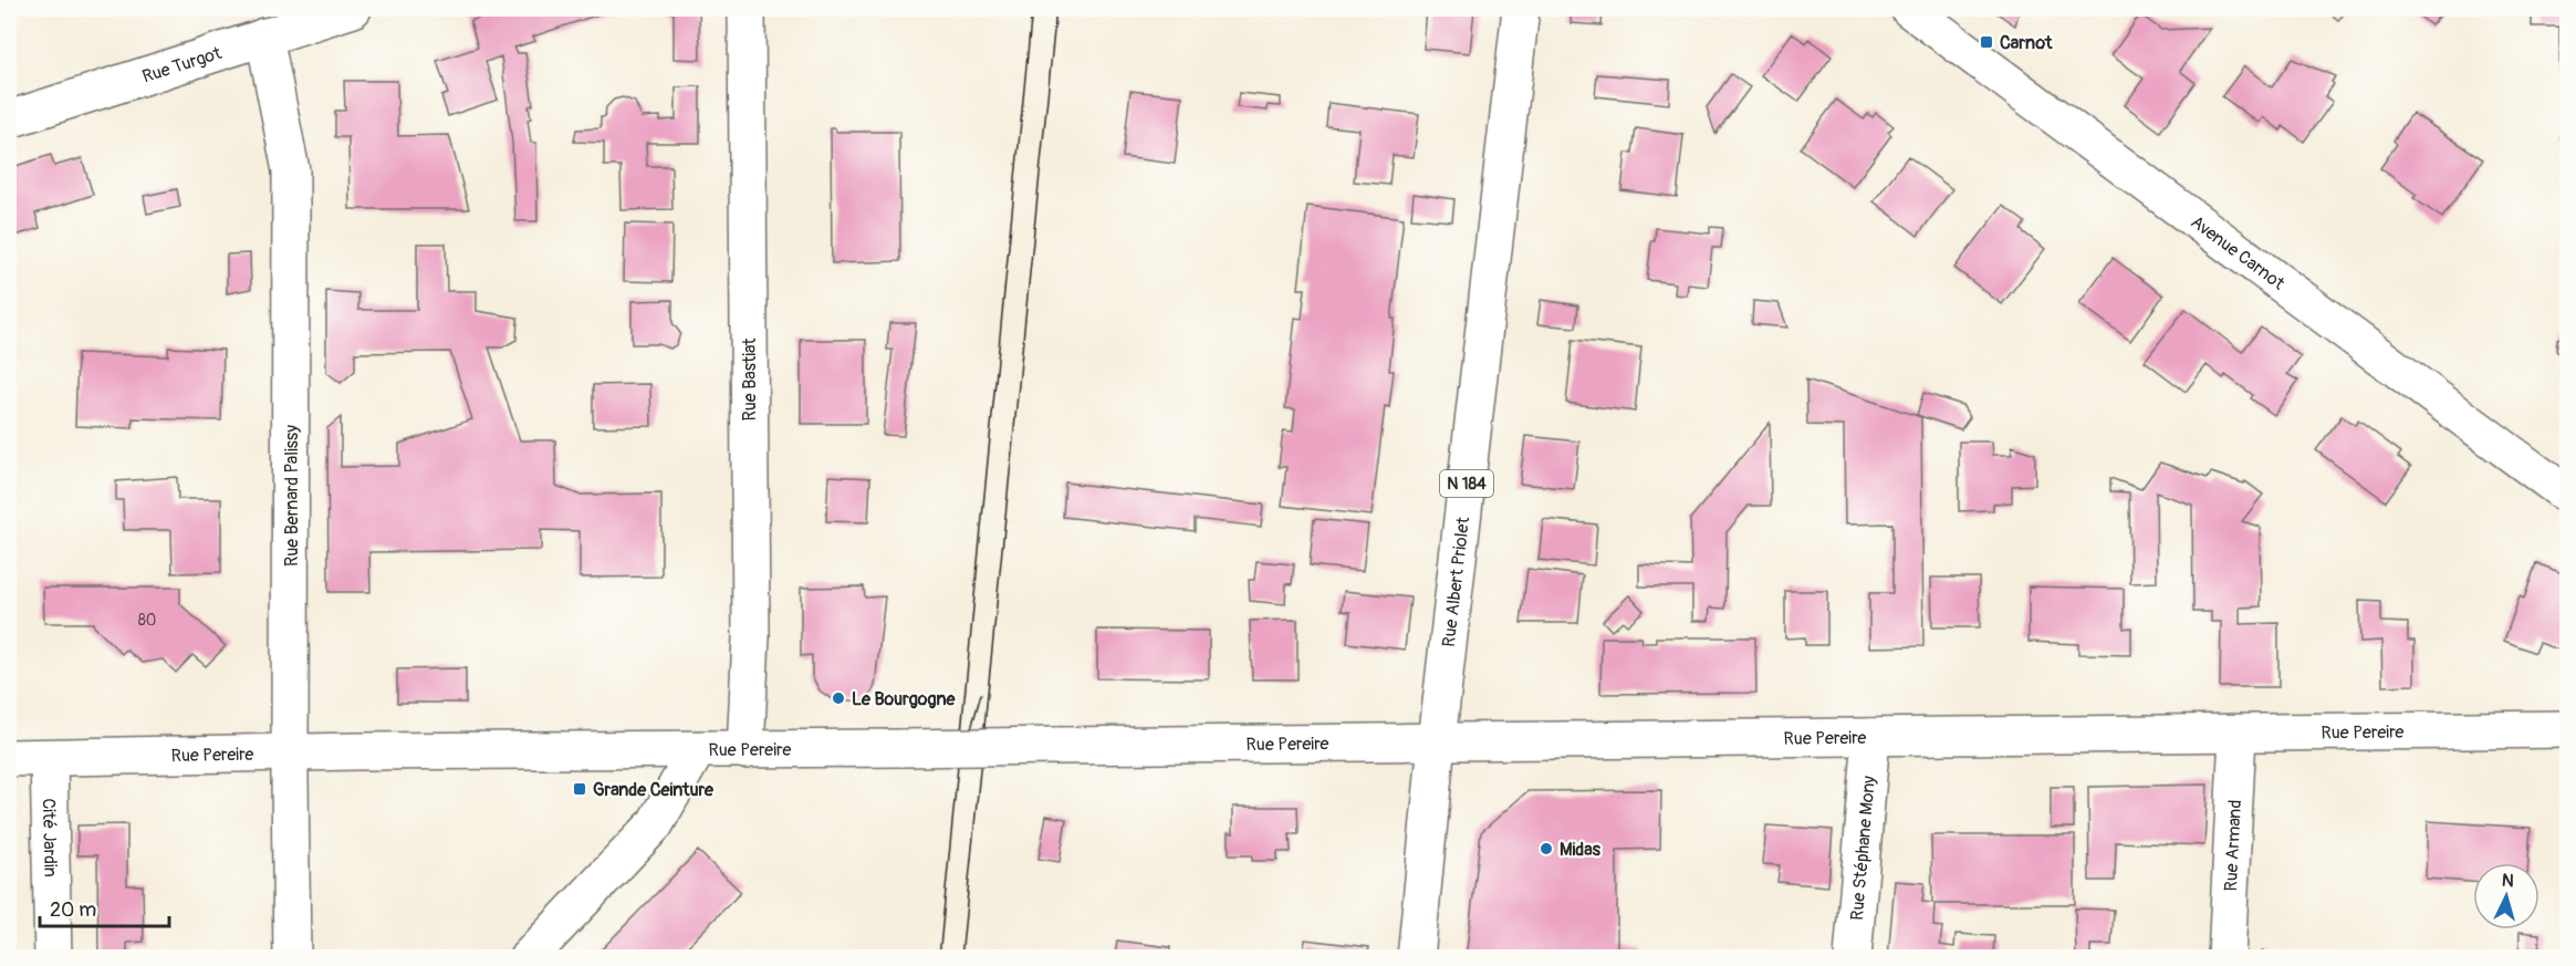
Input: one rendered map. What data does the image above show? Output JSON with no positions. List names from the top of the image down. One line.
{"streets":{"street":["Rue Turgot","Avenue Carnot","Rue Bastiat","N 184","Rue Bernard Palissy","Rue Albert Priolet","Rue Pereire","Cité Jardin","Rue Armand","Rue Stéphane Mony"]},"crossings":[["Rue Turgot","Rue Bernard Palissy"],["Rue Bastiat","Rue Pereire"],["Rue Bernard Palissy","Rue Pereire"],["Rue Albert Priolet","Rue Pereire"],["Rue Pereire","Cité Jardin"],["Rue Pereire","Rue Armand"],["Rue Pereire","Rue Stéphane Mony"]],"places":{"transit":["Carnot","Grande Ceinture"],"other":["Le Bourgogne","Midas"]},"house_numbers":["80"],"scale_bar":"20 m","north":"top"}
